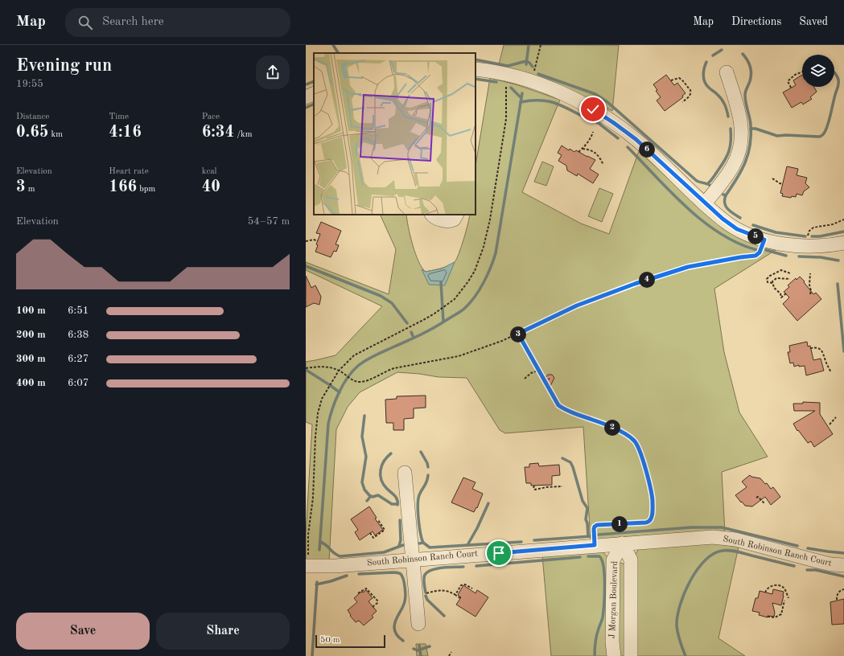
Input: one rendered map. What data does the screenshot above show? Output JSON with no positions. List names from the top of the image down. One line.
{"streets":{"street":["South Robinson Ranch Court","J Morgan Boulevard"]},"crossings":[["South Robinson Ranch Court","J Morgan Boulevard"]],"scale_bar":"50 m","page":{"header":"Map","search":"Search here","nav":["Map","Directions","Saved"],"heading":["Evening run","19:55"],"stats":[["Distance","0.65 km"],["Time","4:16"],["Pace","6:34 /km"],["Elevation","3 m"],["Heart rate","166 bpm"],["kcal","40"]],"pins":["6","5","4","3","2","1"],"chart":["Elevation","54–57 m"],"list":[{"name":"100 m","note":"6:51"},{"name":"200 m","note":"6:38"},{"name":"300 m","note":"6:27"},{"name":"400 m","note":"6:07"}],"buttons":["Save","Share"],"scale":"50 m"}}
